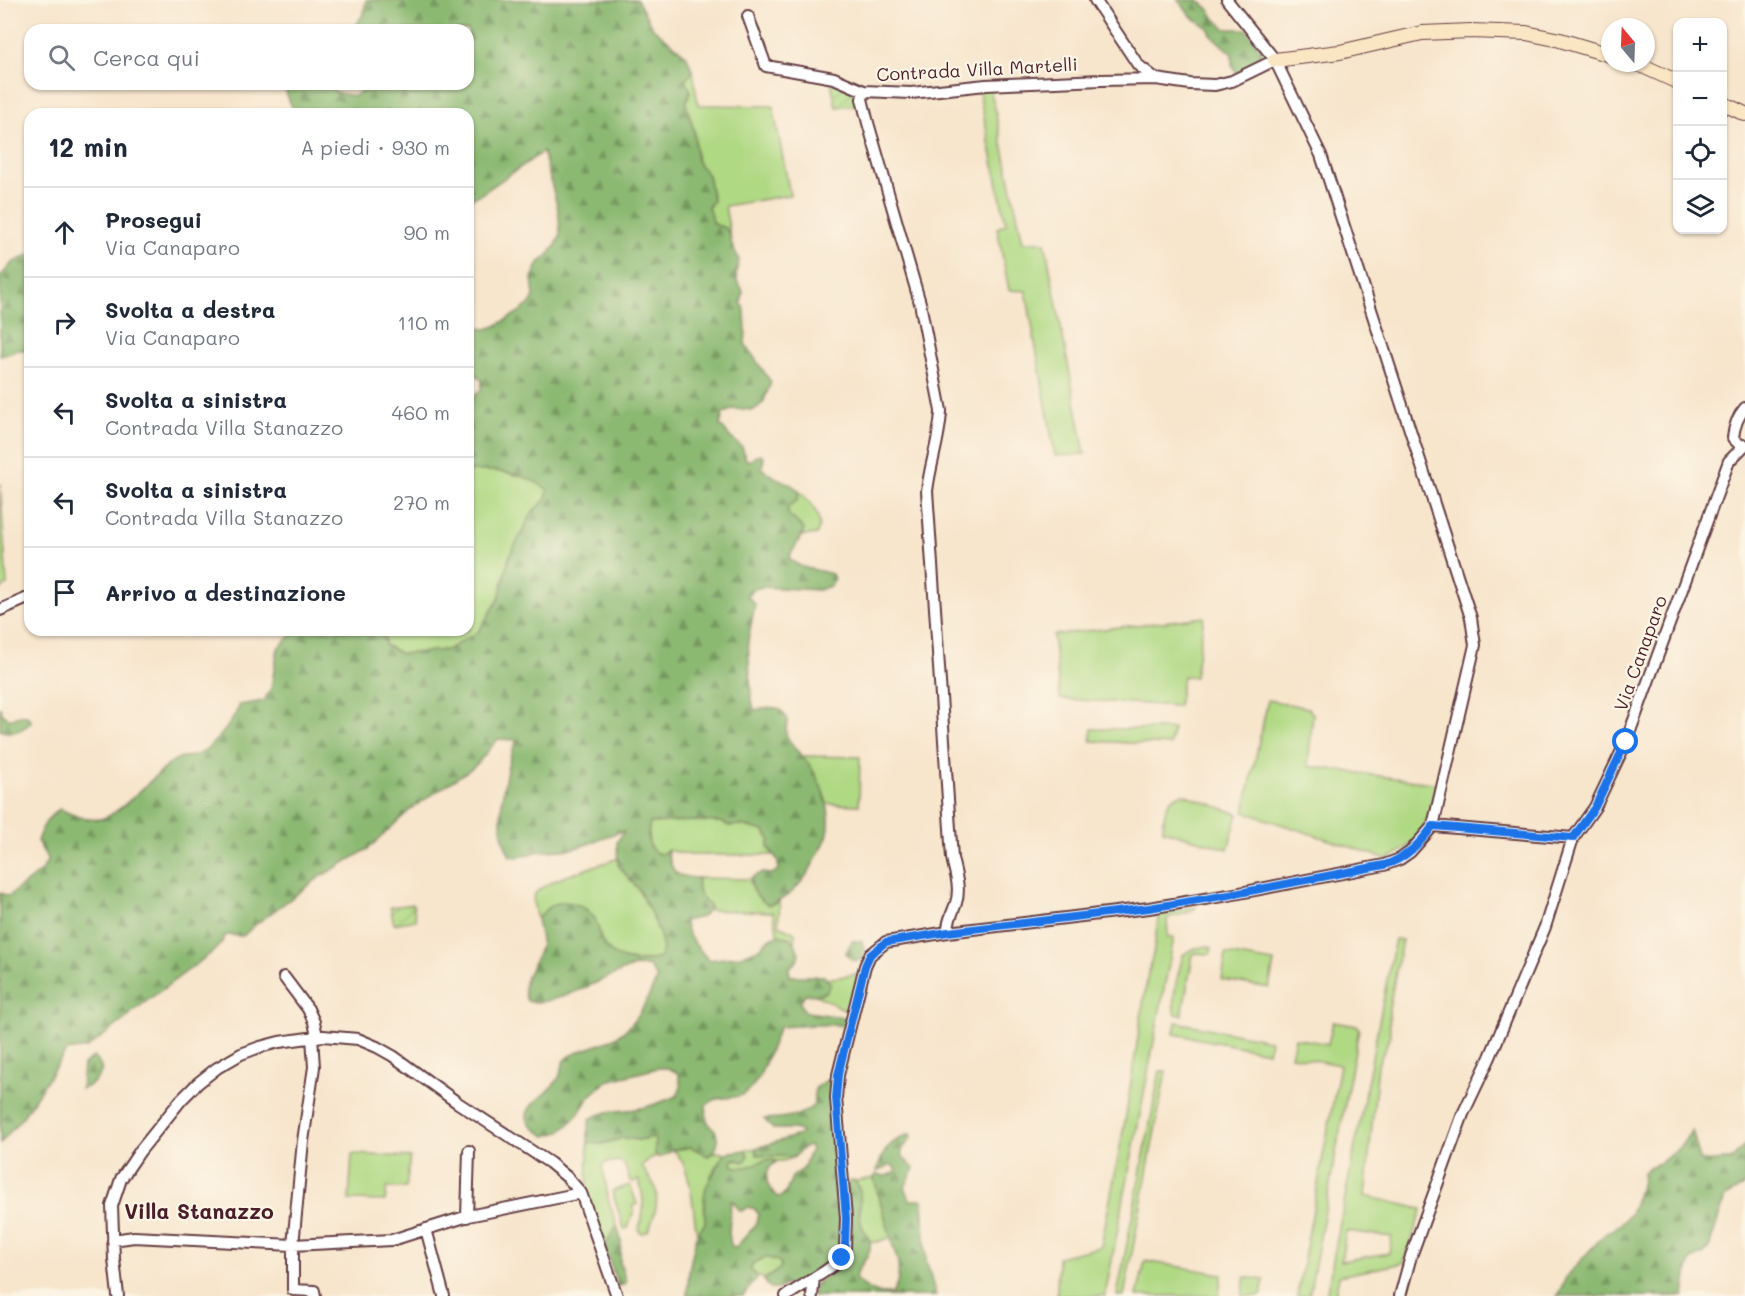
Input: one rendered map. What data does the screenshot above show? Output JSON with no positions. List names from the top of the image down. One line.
{"streets":{"street":["Contrada Villa Martelli","Via Canaparo"]},"districts":["Villa Stanazzo"],"north":"top","page":{"map_buttons":["+","−"],"search":"Cerca qui","heading":["12 min","A piedi · 930 m"],"list":[["Prosegui","Via Canaparo","90 m"],["Svolta a destra","Via Canaparo","110 m"],["Svolta a sinistra","Contrada Villa Stanazzo","460 m"],["Svolta a sinistra","Contrada Villa Stanazzo","270 m"],"Arrivo a destinazione"]}}
